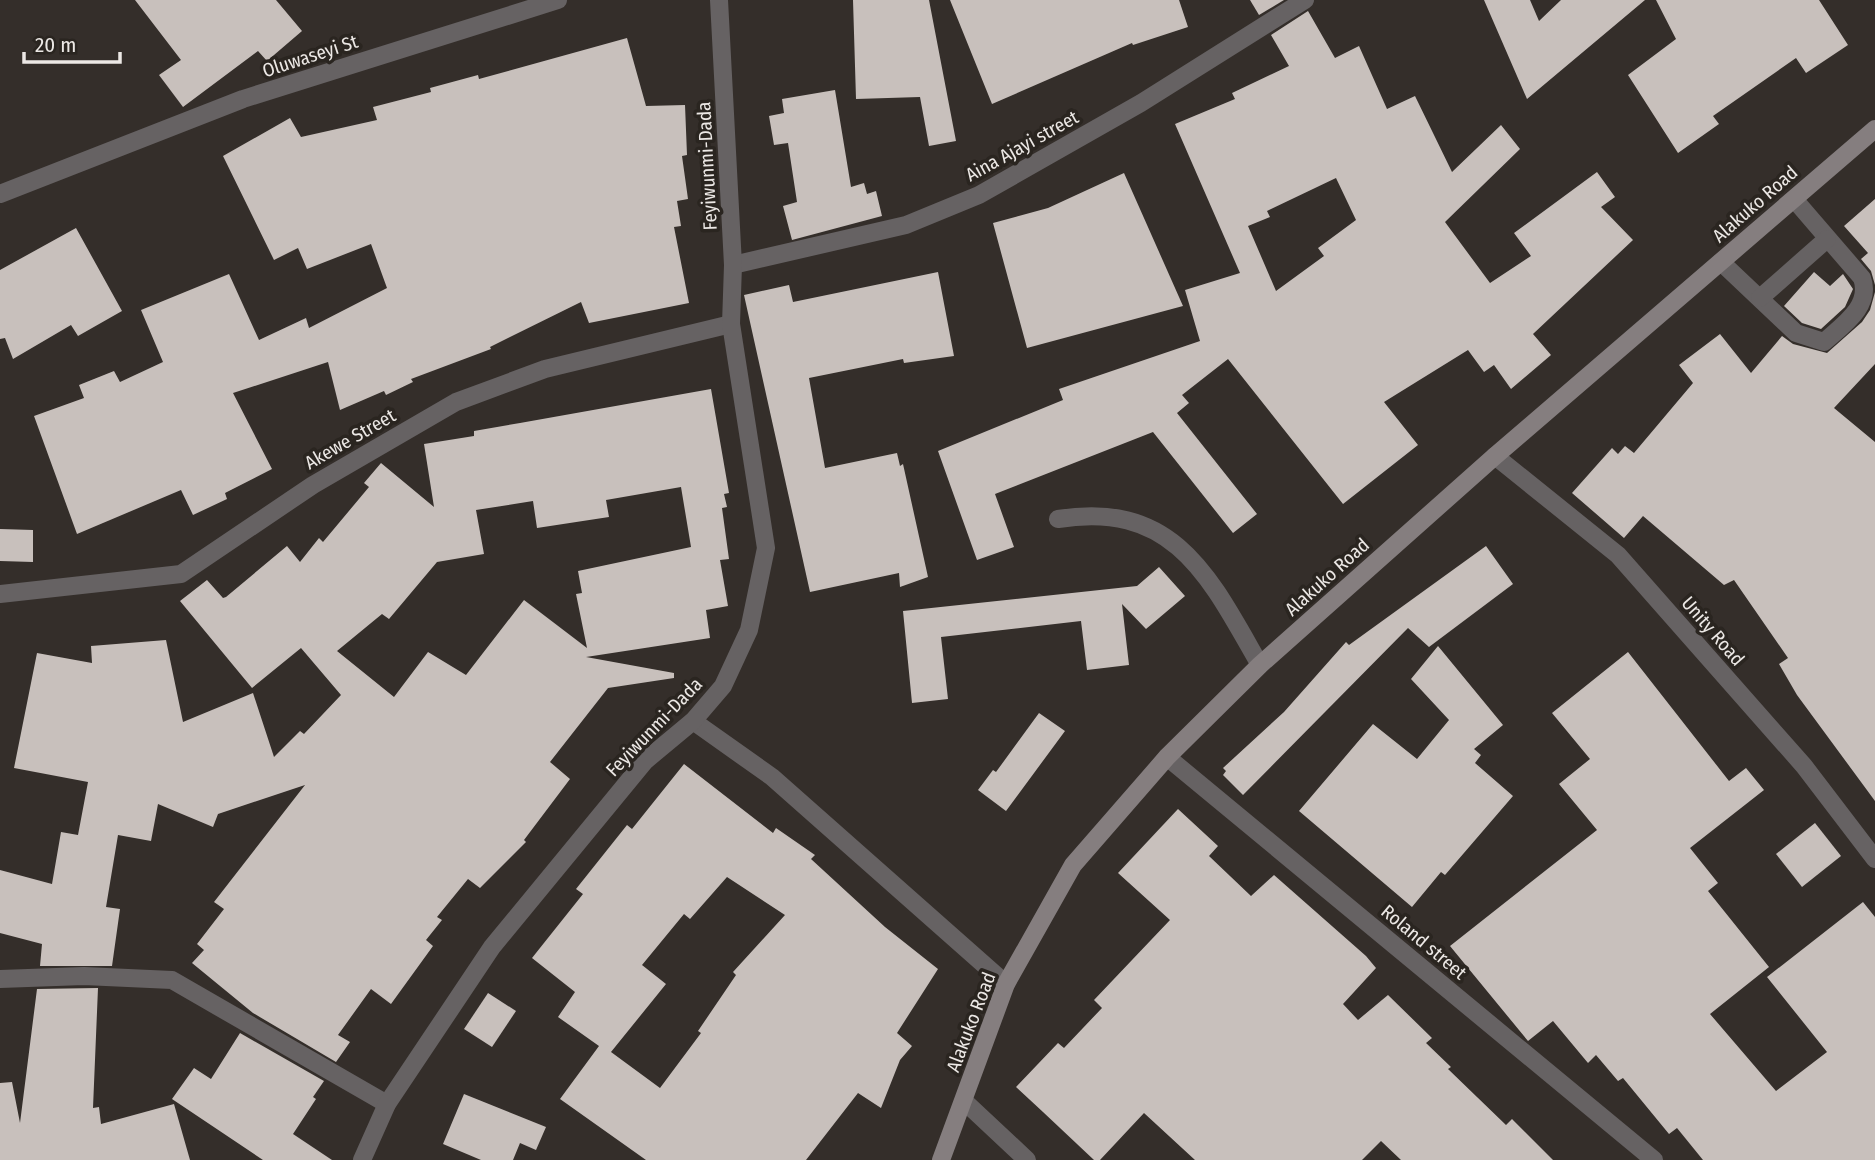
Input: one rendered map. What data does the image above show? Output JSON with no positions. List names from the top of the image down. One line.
{"streets":{"main road":["Alakuko Road"],"street":["Oluwaseyi St","Aina Ajayi street","Feyiwunmi-Dada","Akewe Street","Unity Road","Roland street"]},"crossings":[["Aina Ajayi street","Feyiwunmi-Dada"],["Feyiwunmi-Dada","Akewe Street"],["Alakuko Road","Unity Road"],["Alakuko Road","Roland street"]],"scale_bar":"20 m"}
